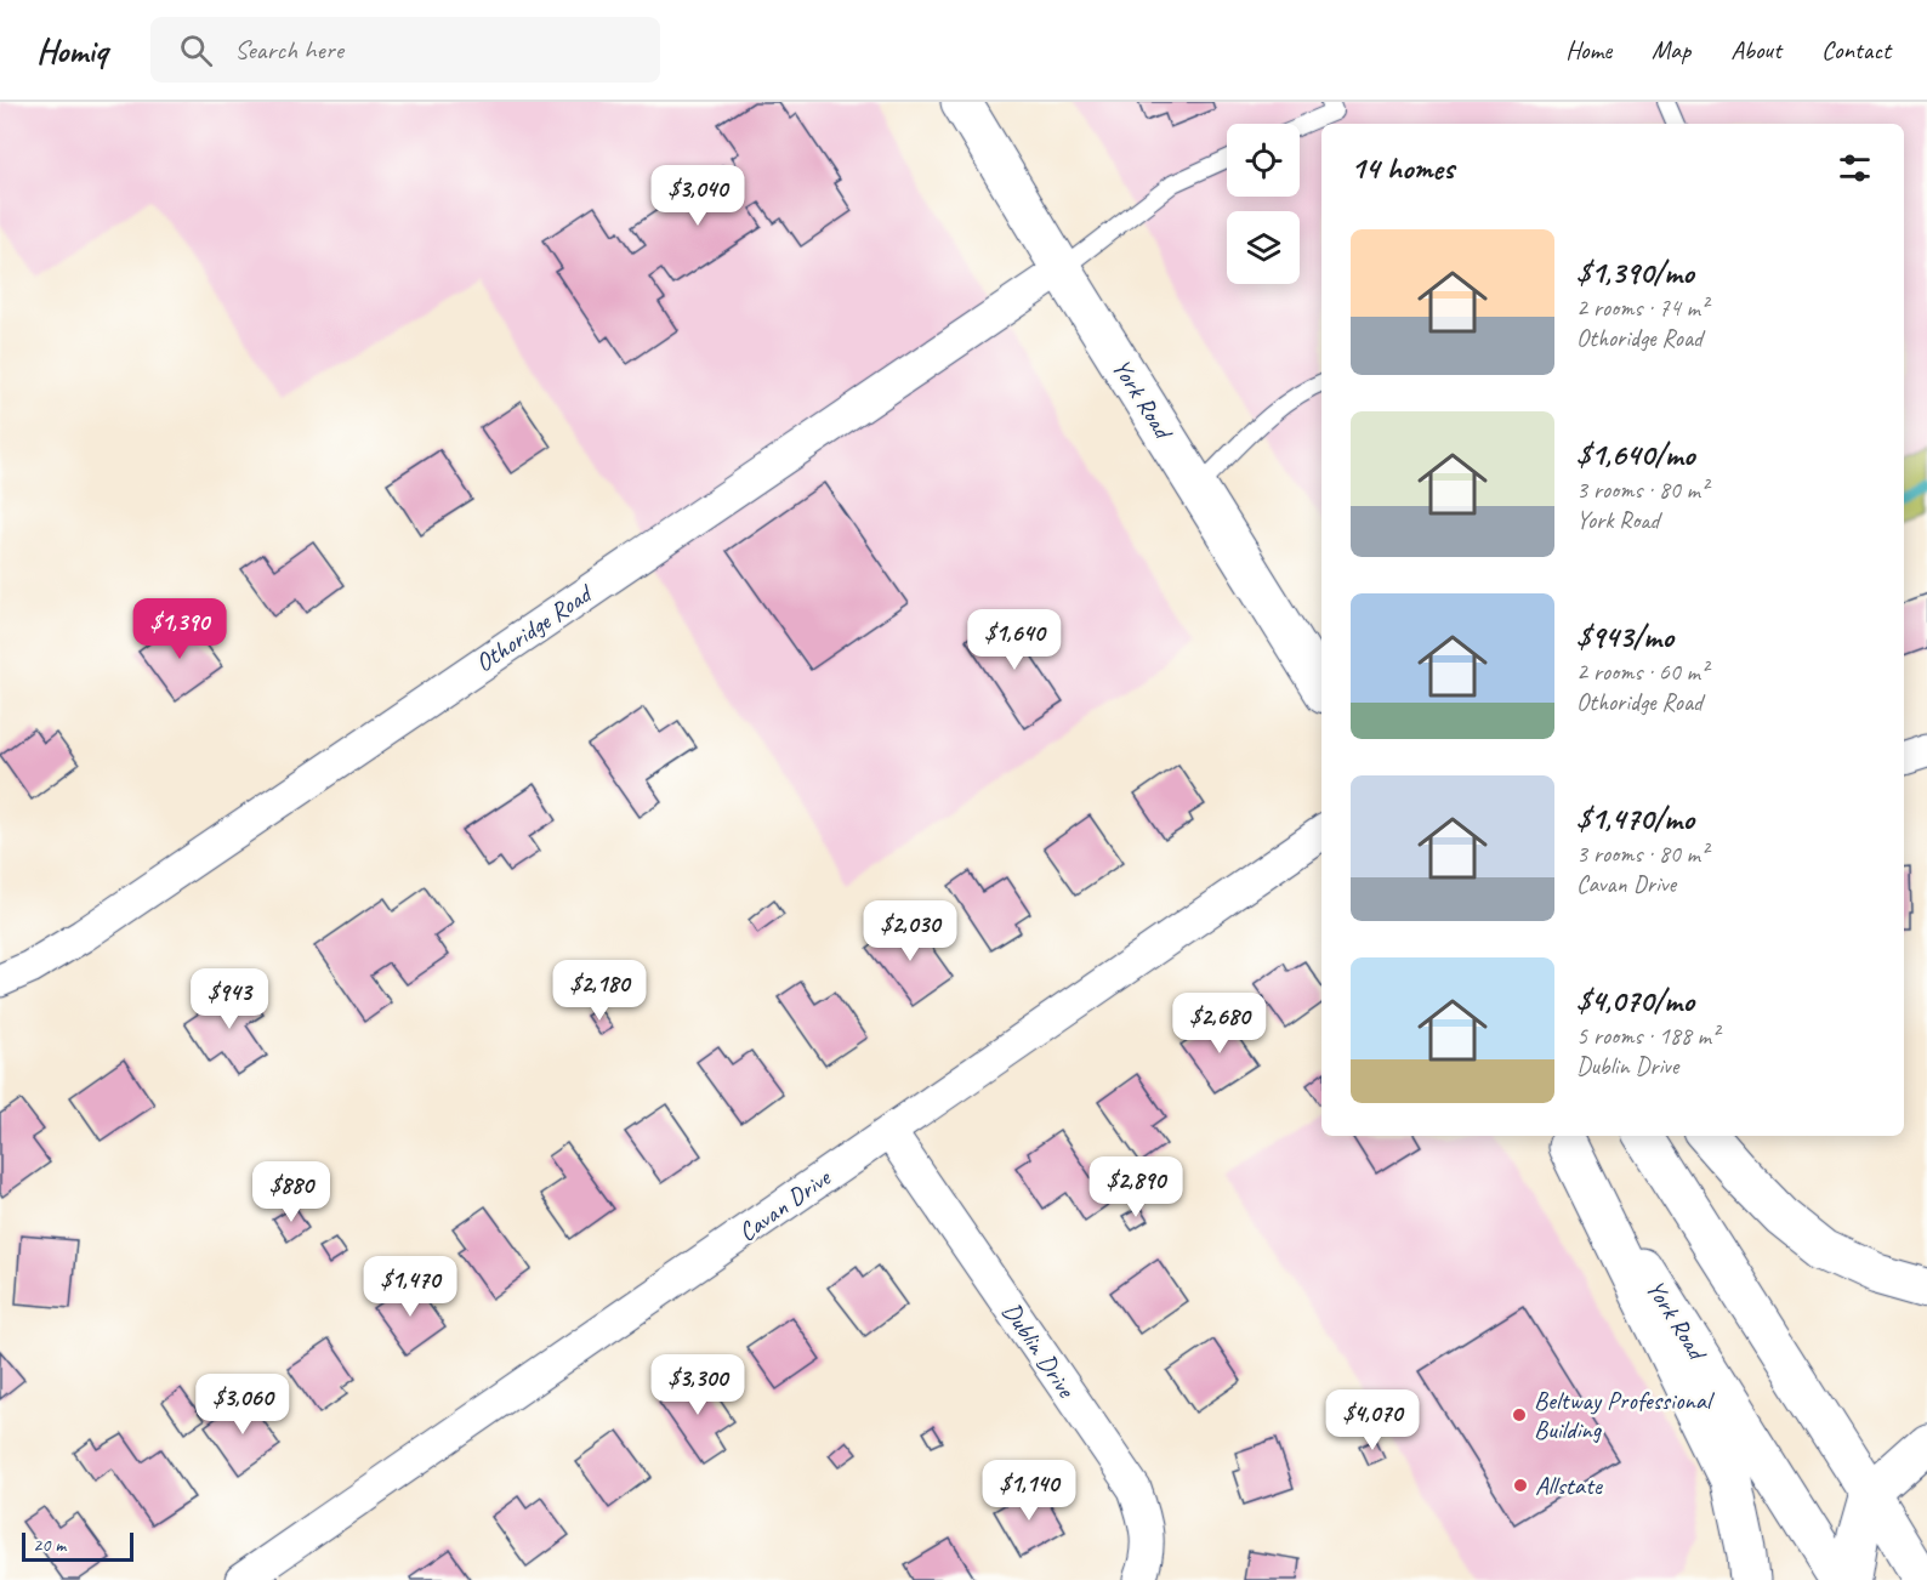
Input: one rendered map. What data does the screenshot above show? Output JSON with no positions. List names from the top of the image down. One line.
{"streets":{"main road":["York Road"],"street":["Othoridge Road","Cavan Drive","Dublin Drive"]},"crossings":[["York Road","Othoridge Road"],["Cavan Drive","Dublin Drive"]],"places":["Beltway Professional Building","Allstate"],"scale_bar":"20 m","page":{"header":"Homiq","search":"Search here","nav":["Home","Map","About","Contact"],"heading":"14 homes","price":["$3,040","$1,390","$1,640","$2,030","$2,180","$943","$2,680","$2,890","$880","$1,470","$3,300","$3,060","$4,070","$1,140"],"list":[{"name":"$1,390/mo","note":"2 rooms · 74 m² · Othoridge Road"},{"name":"$1,640/mo","note":"3 rooms · 80 m² · York Road"},{"name":"$943/mo","note":"2 rooms · 60 m² · Othoridge Road"},{"name":"$1,470/mo","note":"3 rooms · 80 m² · Cavan Drive"},{"name":"$4,070/mo","note":"5 rooms · 188 m² · Dublin Drive"}],"scale":"20 m"}}
